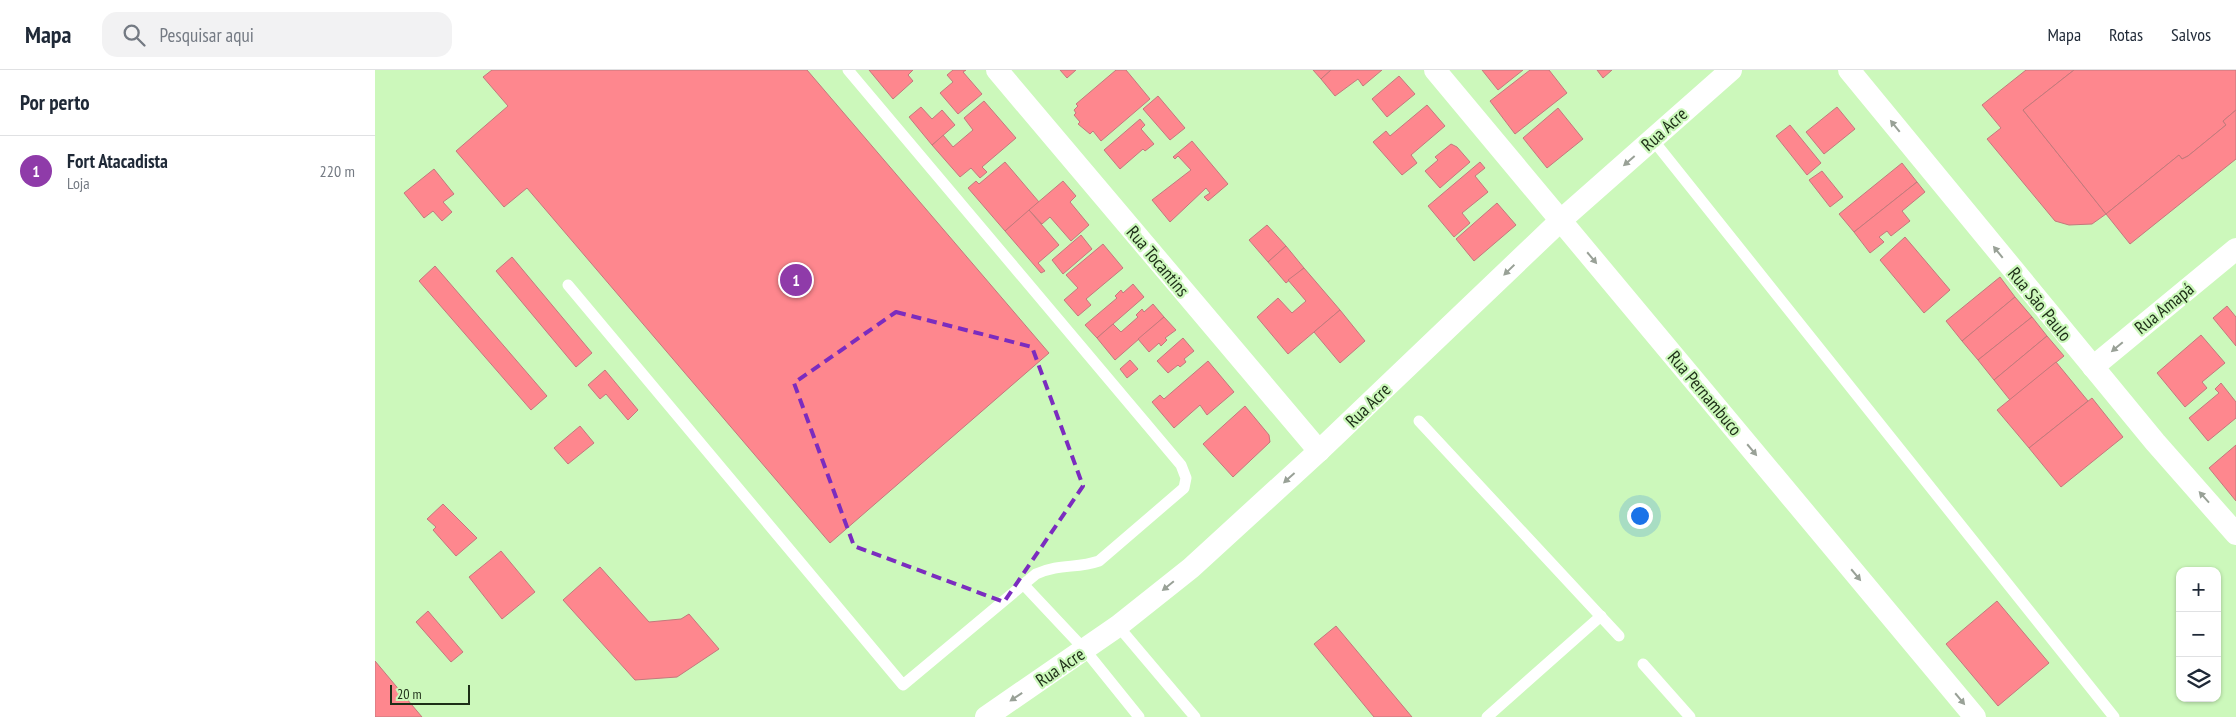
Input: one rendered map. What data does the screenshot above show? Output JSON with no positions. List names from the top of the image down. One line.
{"streets":{"street":["Rua Acre","Rua Tocantins","Rua São Paulo","Rua Amapá","Rua Pernambuco"]},"crossings":[["Rua Acre","Rua Tocantins"],["Rua Acre","Rua Pernambuco"],["Rua São Paulo","Rua Amapá"]],"one_way":["Rua Acre","Rua São Paulo","Rua Amapá","Rua Pernambuco"],"scale_bar":"20 m","page":{"header":"Mapa","search":"Pesquisar aqui","nav":["Mapa","Rotas","Salvos"],"heading":"Por perto","list":[{"mark":"1","name":"Fort Atacadista","note":"Loja","value":"220 m"}],"pins":"1","map_buttons":["+","−"],"scale":"20 m"}}
